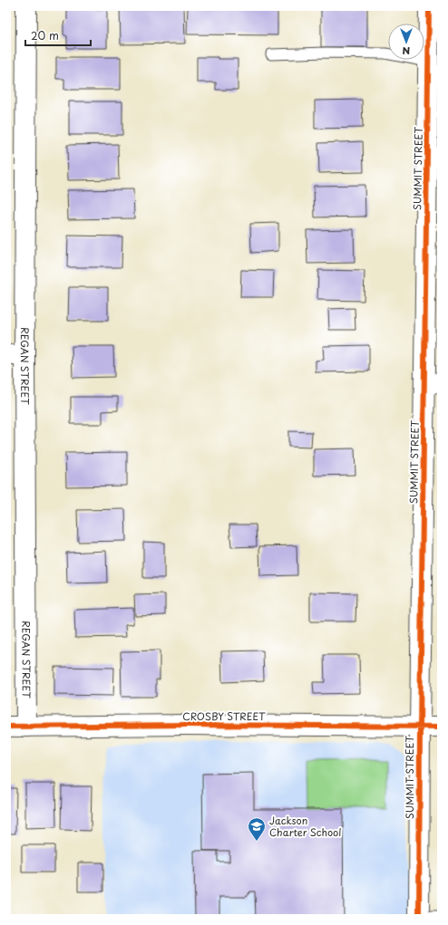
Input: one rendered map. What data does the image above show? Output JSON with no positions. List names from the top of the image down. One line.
{"streets":{"street":["SUMMIT STREET","REGAN STREET","CROSBY STREET"]},"crossings":[["SUMMIT STREET","CROSBY STREET"],["REGAN STREET","CROSBY STREET"]],"places":{"school or university":["Jackson Charter School"]},"scale_bar":"20 m","north":"bottom"}
